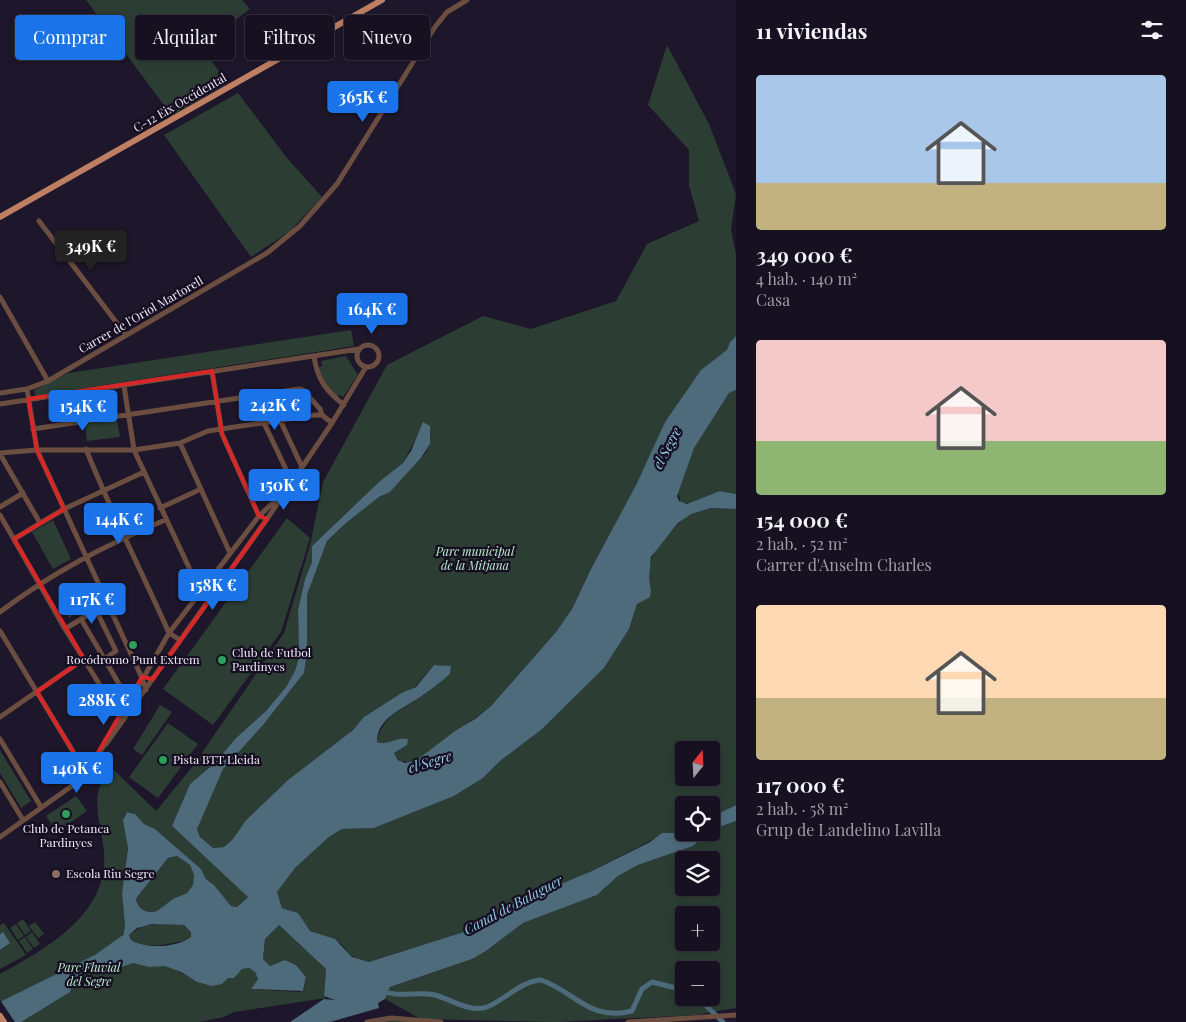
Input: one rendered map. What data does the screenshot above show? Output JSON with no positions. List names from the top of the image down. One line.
{"streets":{"main road":["C-12 Eix Occidental"],"street":["Carrer de l'Oriol Martorell"]},"water":["el Segre","Canal de Balaguer"],"parks":["Parc municipal de la Mitjana","Parc Fluvial del Segre"],"places":["Rocódromo Punt Extrem","Club de Futbol Pardinyes","Pista BTT Lleida","Club de Petanca Pardinyes","Escola Riu Segre"],"north":"top","page":{"heading":"11 viviendas","chip":["Comprar","Alquilar","Filtros","Nuevo"],"list":[{"name":"349 000 €","note":"4 hab. · 140 m² · Casa"},{"name":"154 000 €","note":"2 hab. · 52 m² · Carrer d'Anselm Charles"},{"name":"117 000 €","note":"2 hab. · 58 m² · Grup de Landelino Lavilla"}],"price":["365K €","349K €","164K €","242K €","154K €","150K €","144K €","158K €","117K €","288K €","140K €"],"map_buttons":["+","−"]}}
